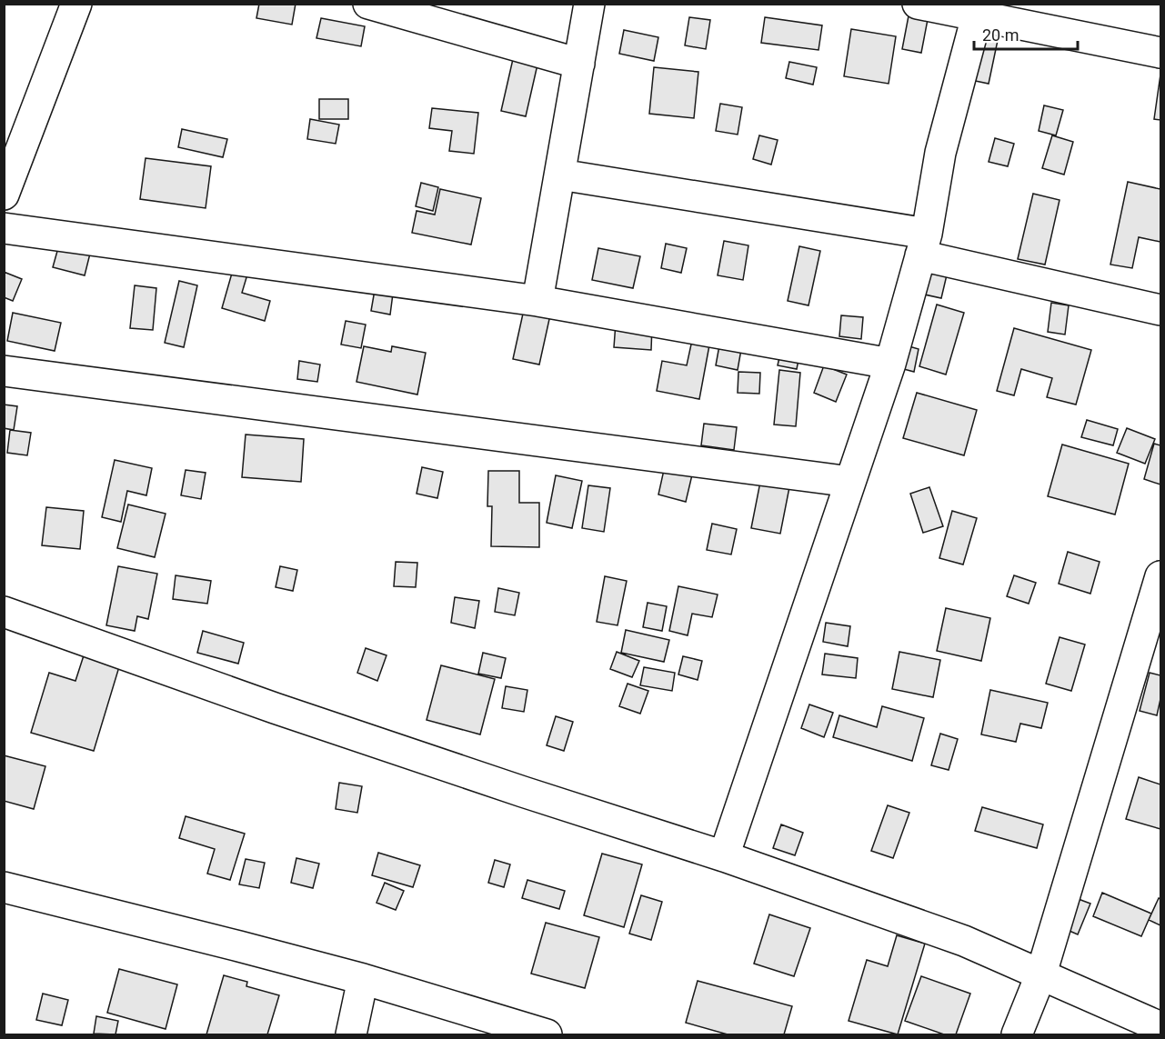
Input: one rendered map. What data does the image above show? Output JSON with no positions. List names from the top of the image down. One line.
{"scale_bar":"20 m"}
